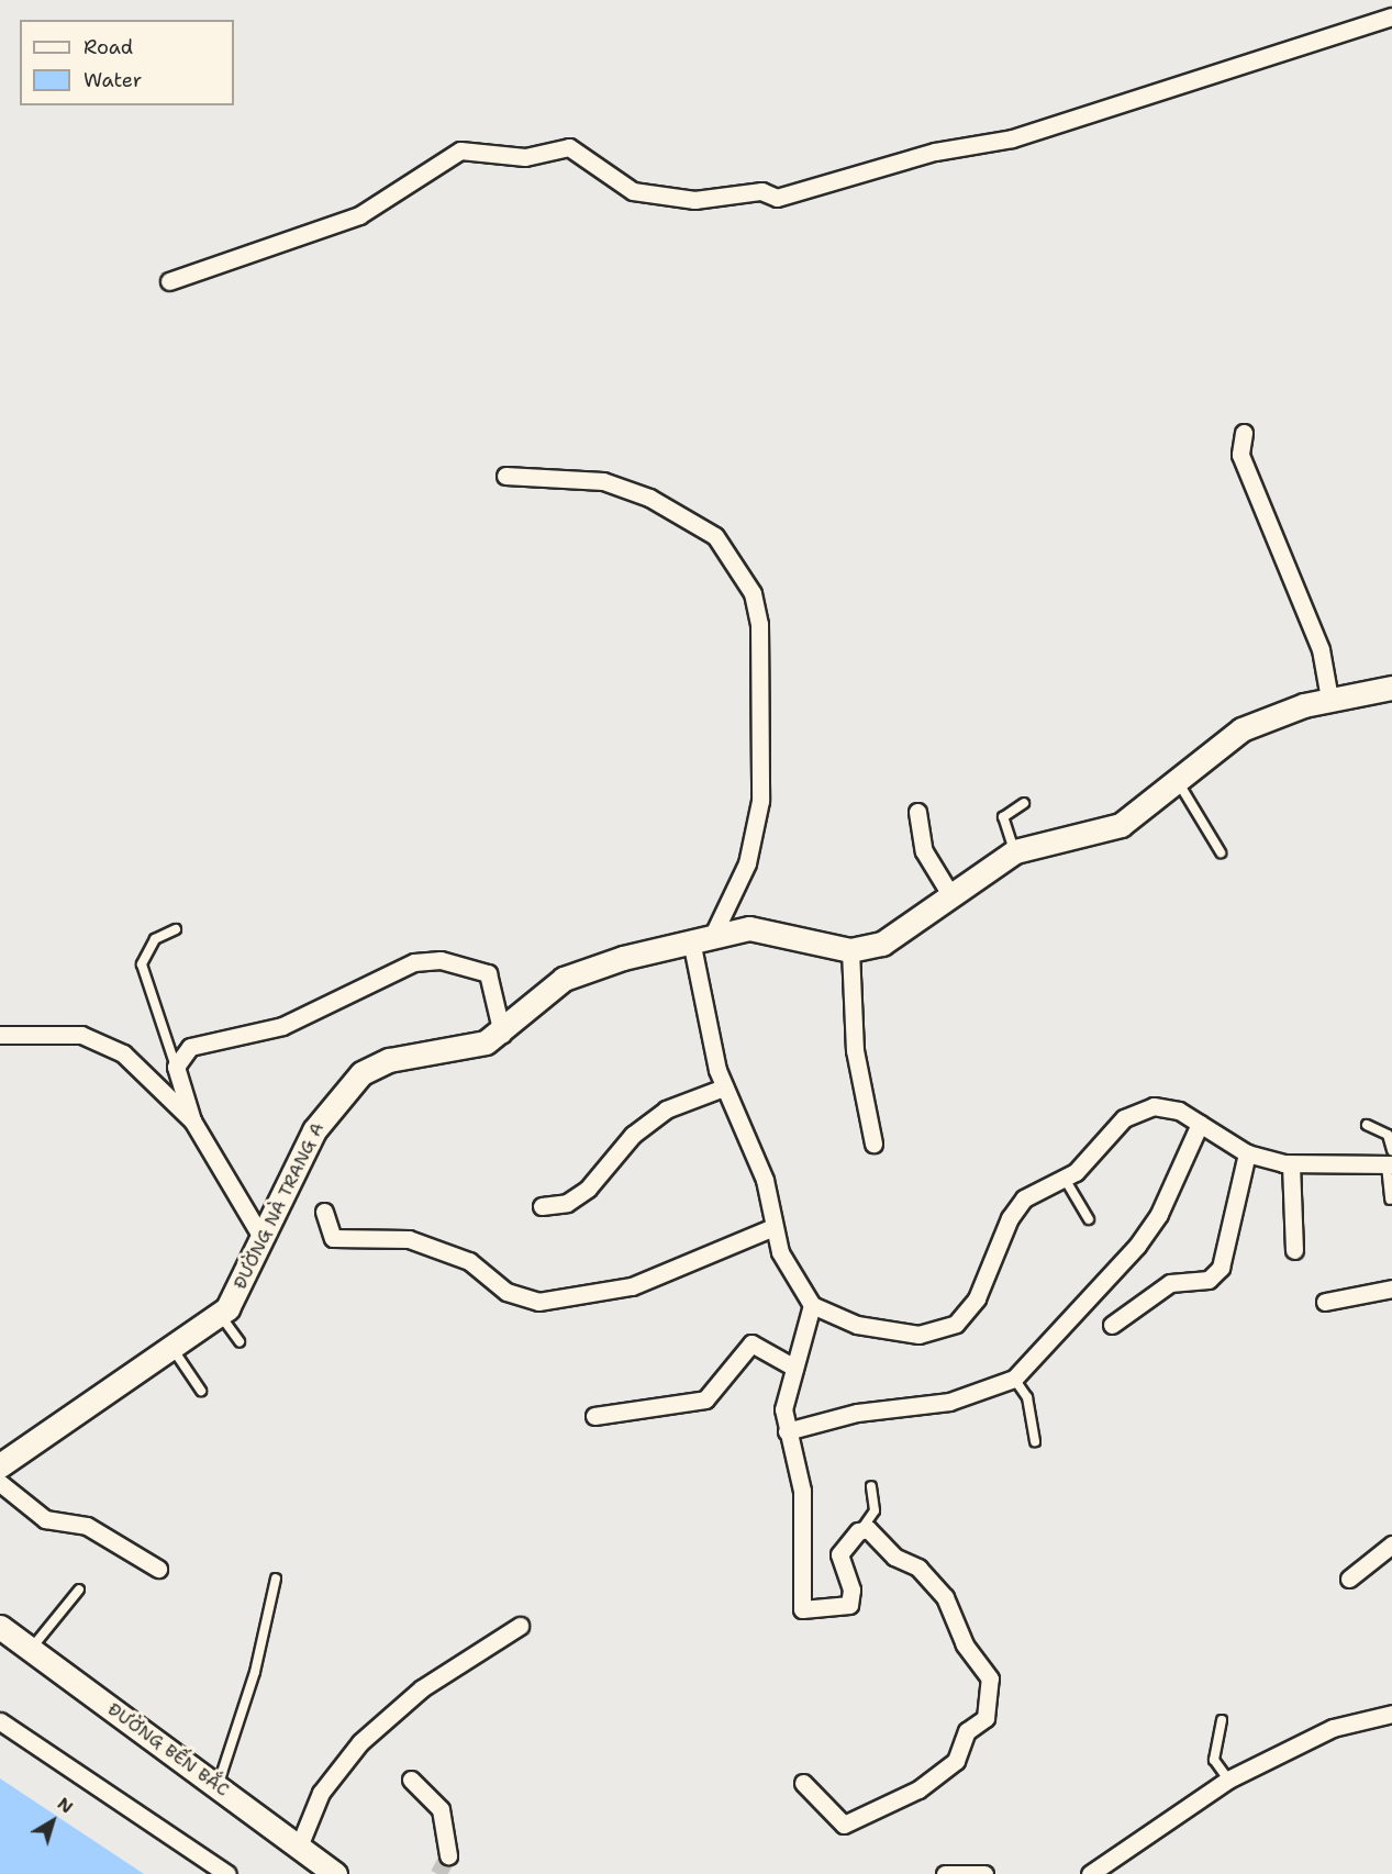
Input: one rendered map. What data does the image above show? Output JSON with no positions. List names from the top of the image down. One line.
{"streets":{"street":["ĐƯỜNG NÀ TRANG A","ĐƯỜNG BẾN BẮC"]},"legend":["Road","Water"],"north":"top right"}
